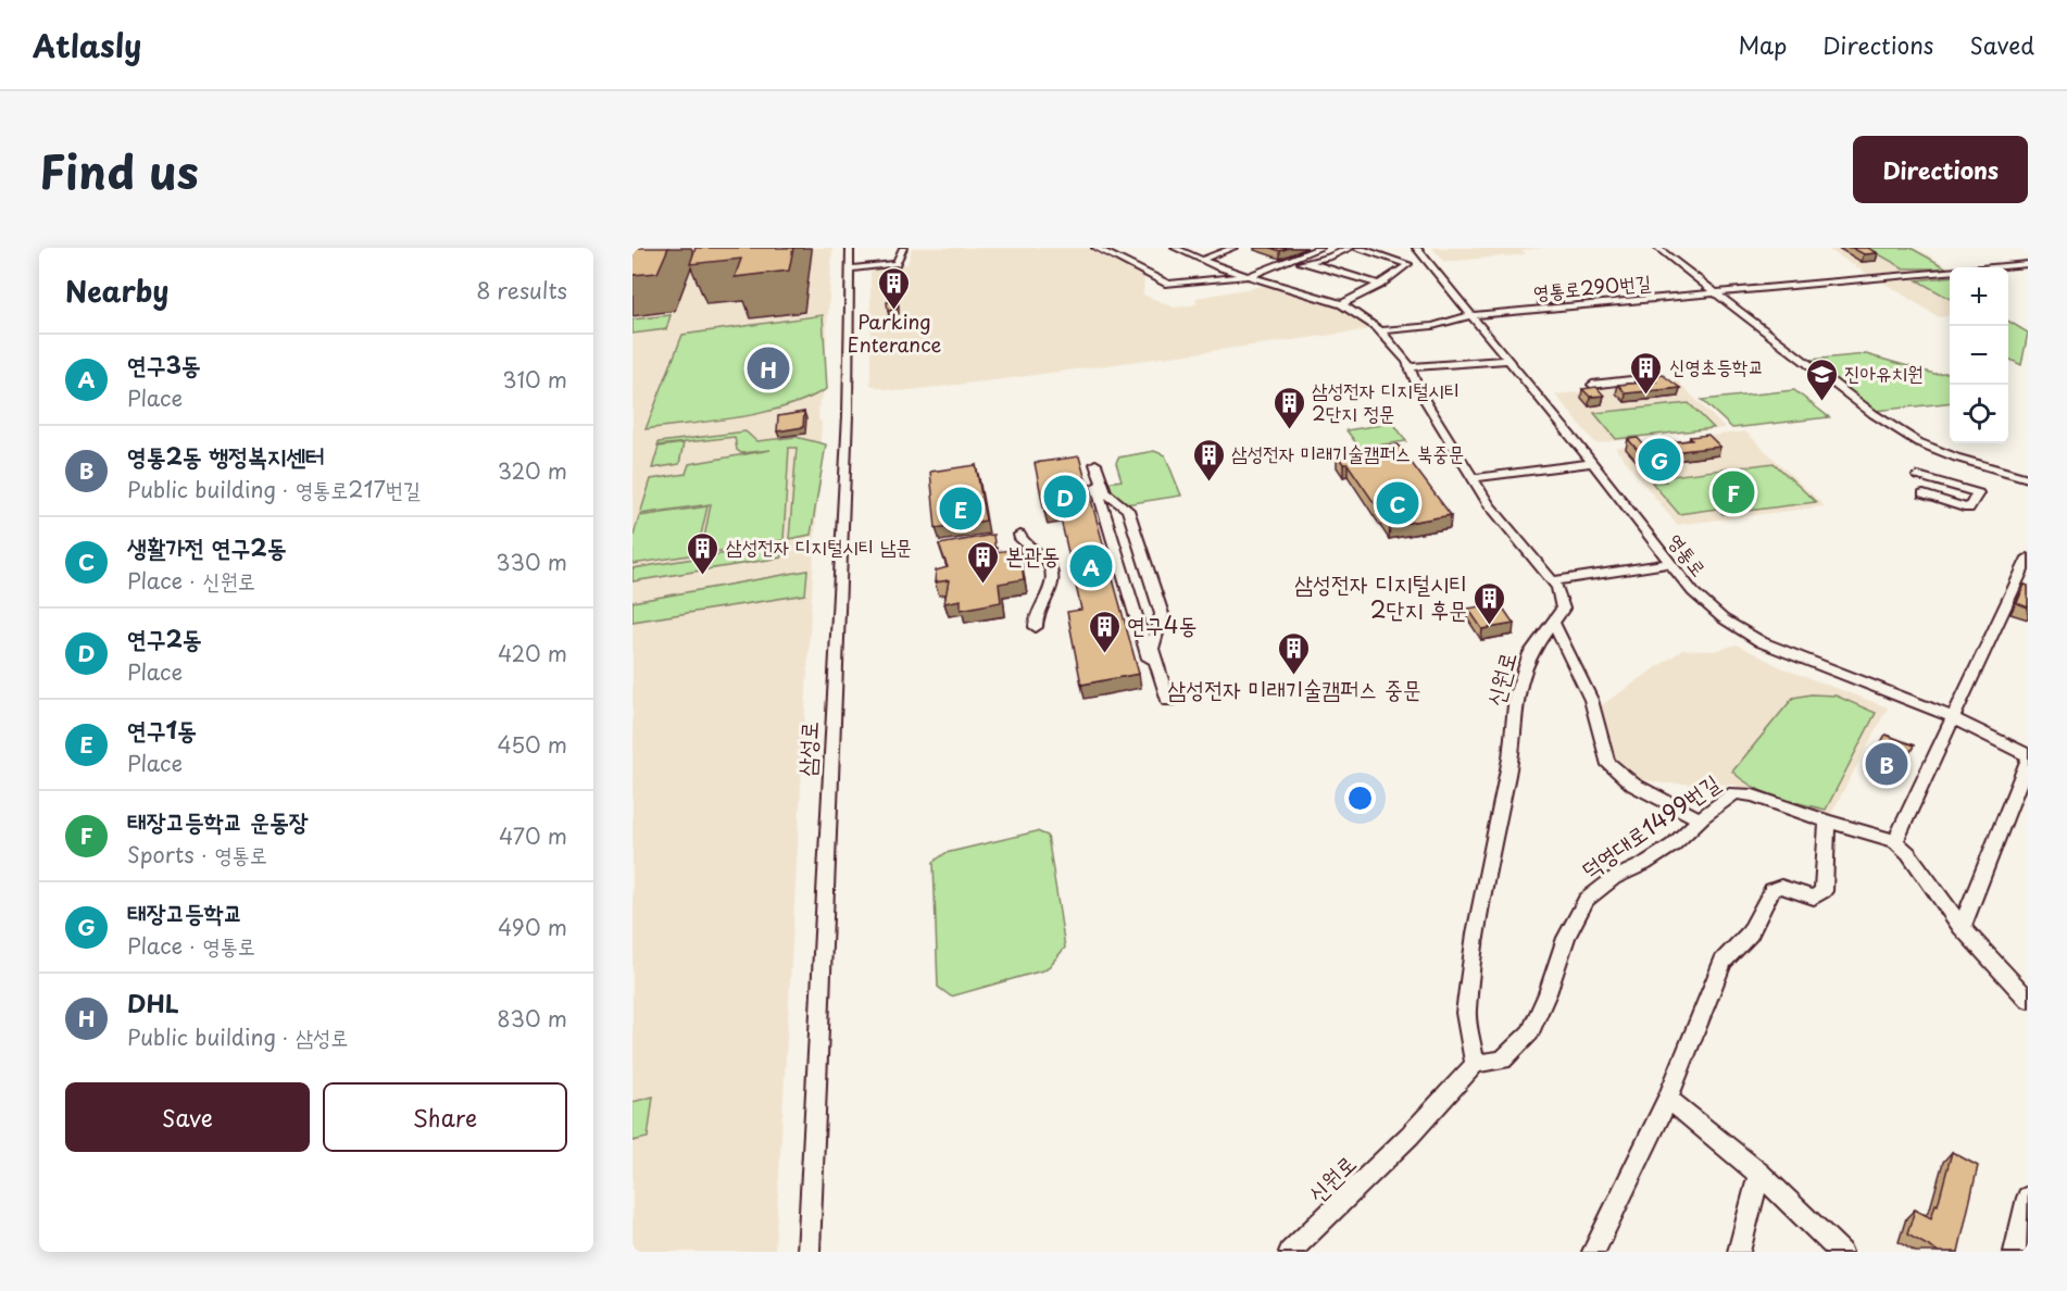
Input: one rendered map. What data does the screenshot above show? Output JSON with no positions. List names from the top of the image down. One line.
{"streets":{"street":["영통로290번길","영통로","신원로","삼성로","덕영대로1499번길"]},"crossings":[["영통로290번길","영통로"],["신원로","덕영대로1499번길"]],"places":{"building":["Parking Enterance","신영초등학교","삼성전자 디지털시티 2단지 정문","삼성전자 미래기술캠퍼스 북중문","삼성전자 디지털시티 남문","본관동","삼성전자 디지털시티 2단지 후문","연구4동","삼성전자 미래기술캠퍼스 중문"],"school or university":["진아유치원"]},"page":{"header":"Atlasly","nav":["Map","Directions","Saved"],"title":"Find us","buttons":["Directions",["Save","Share"]],"heading":["Nearby","8 results"],"map_buttons":["+","−"],"list":[{"mark":"A","name":"연구3동","note":"Place","value":"310 m"},{"mark":"B","name":"영통2동 행정복지센터","note":"Public building · 영통로217번길","value":"320 m"},{"mark":"C","name":"생활가전 연구2동","note":"Place · 신원로","value":"330 m"},{"mark":"D","name":"연구2동","note":"Place","value":"420 m"},{"mark":"E","name":"연구1동","note":"Place","value":"450 m"},{"mark":"F","name":"태장고등학교 운동장","note":"Sports · 영통로","value":"470 m"},{"mark":"G","name":"태장고등학교","note":"Place · 영통로","value":"490 m"},{"mark":"H","name":"DHL","note":"Public building · 삼성로","value":"830 m"}],"pins":["H","G","F","D","C","E","A","B"]}}
